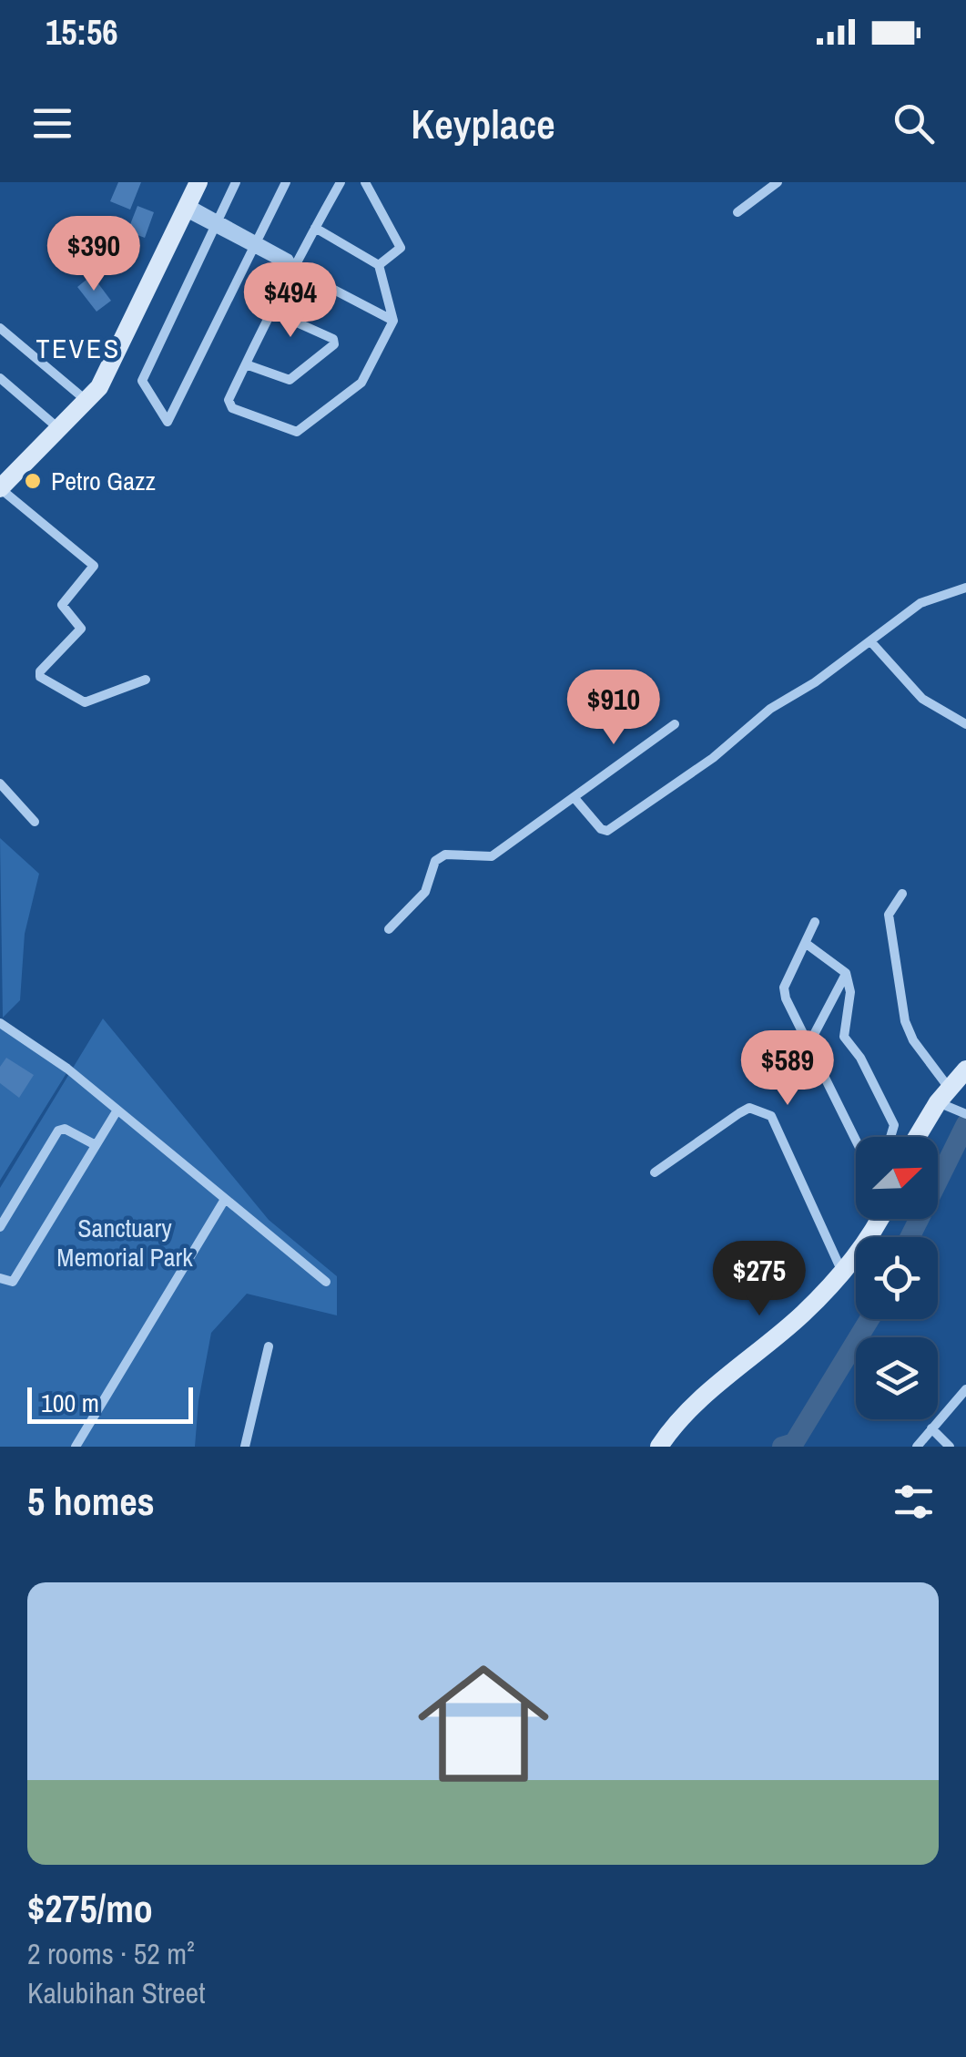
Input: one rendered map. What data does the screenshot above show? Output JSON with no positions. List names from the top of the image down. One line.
{"districts":["TEVES"],"parks":["Sanctuary Memorial Park"],"places":["Petro Gazz"],"scale_bar":"100 m","north":"top right","page":{"status":"15:56","header":"Keyplace","price":["$390","$494","$910","$589","$275"],"scale":"100 m","heading":"5 homes","list":[{"name":"$275/mo","note":"2 rooms · 52 m² · Kalubihan Street"}]}}
